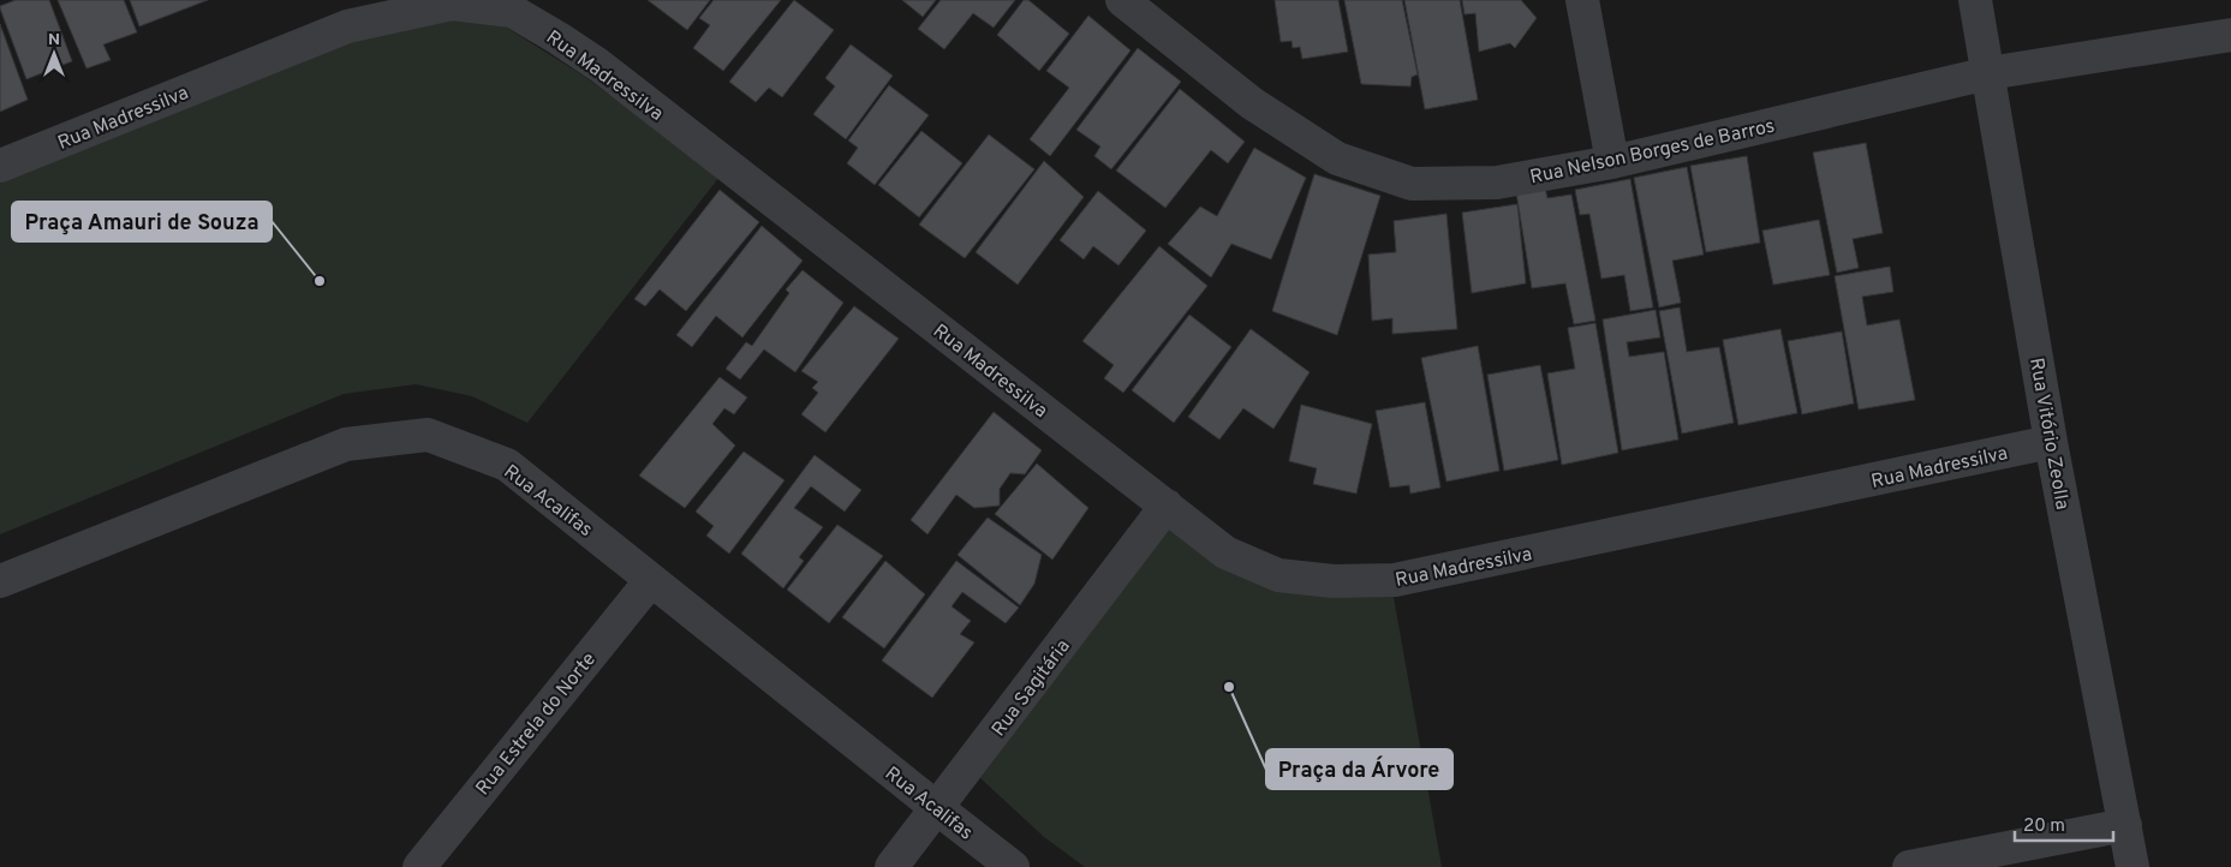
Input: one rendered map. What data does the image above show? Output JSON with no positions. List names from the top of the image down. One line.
{"streets":{"street":["Rua Madressilva","Rua Nelson Borges de Barros","Rua Vitório Zeolla","Rua Acalifas","Rua Sagitária","Rua Estrela do Norte"]},"crossings":[["Rua Madressilva","Rua Vitório Zeolla"],["Rua Madressilva","Rua Sagitária"],["Rua Nelson Borges de Barros","Rua Vitório Zeolla"],["Rua Acalifas","Rua Sagitária"],["Rua Acalifas","Rua Estrela do Norte"]],"places":["Praça Amauri de Souza","Praça da Árvore"],"scale_bar":"20 m","north":"top"}
